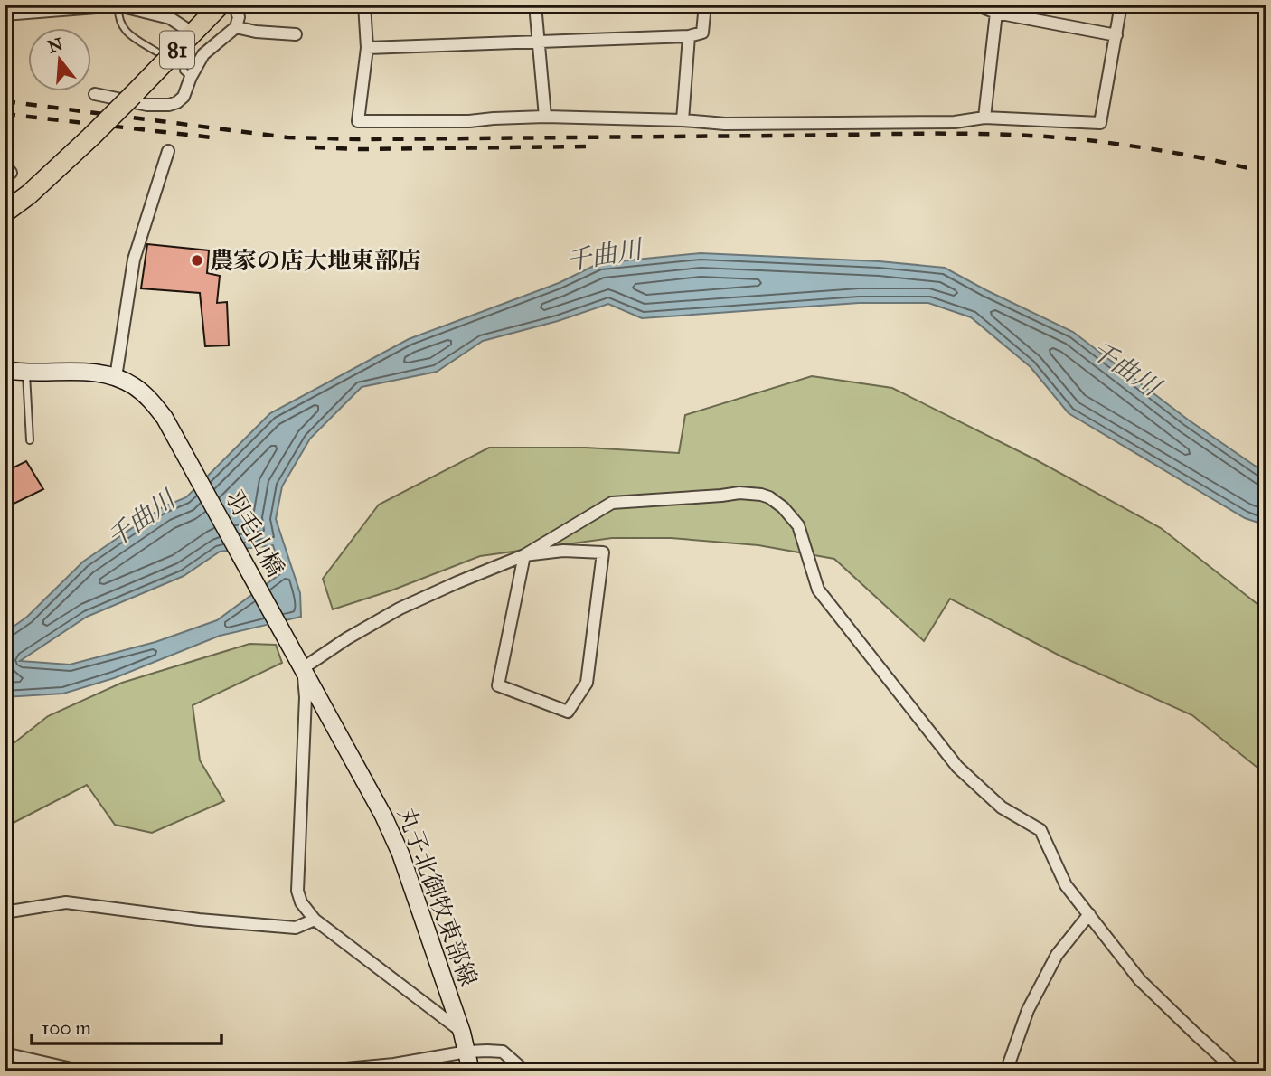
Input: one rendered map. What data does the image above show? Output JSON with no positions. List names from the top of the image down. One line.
{"streets":{"main road":["81","羽毛山橋","丸子北御牧東部線"]},"crossings":[["羽毛山橋","丸子北御牧東部線"]],"water":["千曲川"],"places":["農家の店大地東部店"],"scale_bar":"100 m","north":"top"}
